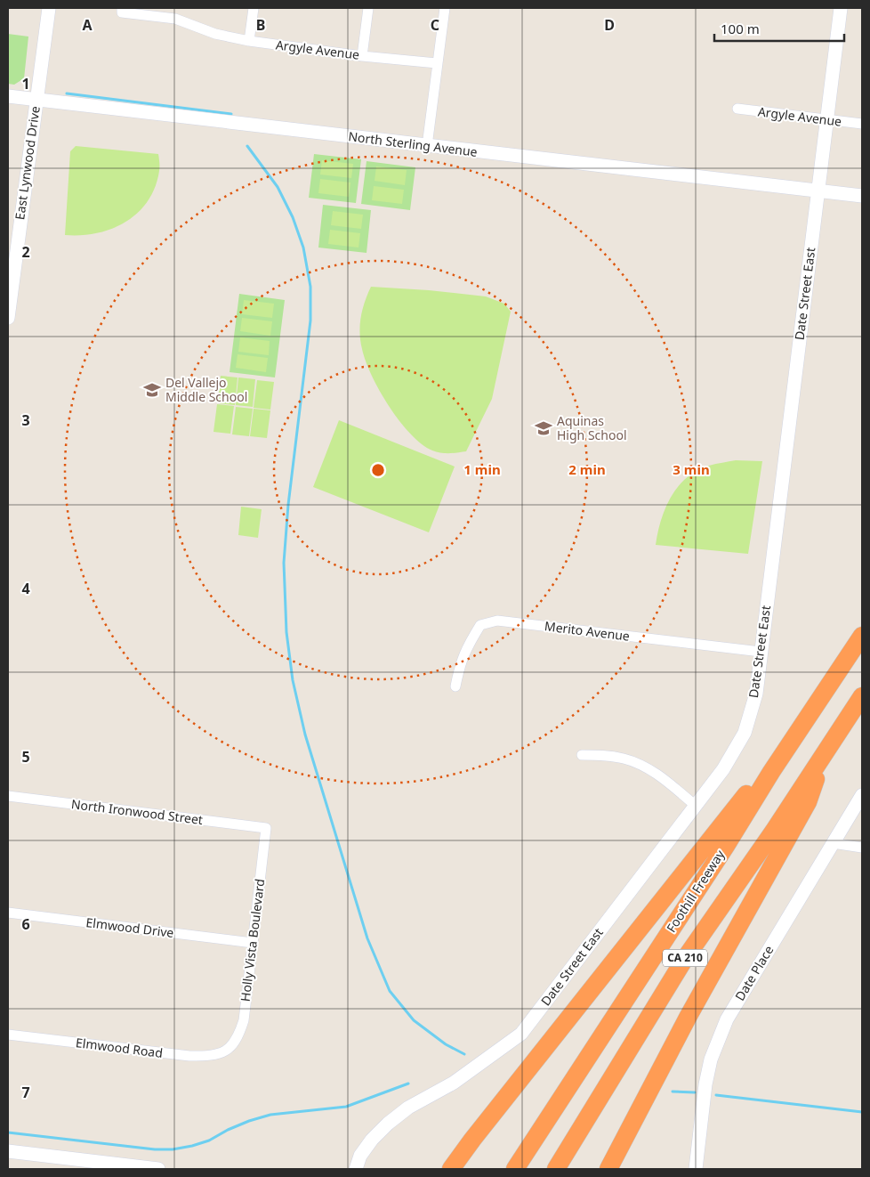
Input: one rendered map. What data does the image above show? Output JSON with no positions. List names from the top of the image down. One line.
{"streets":{"highway":["Foothill Freeway","CA 210"],"street":["Argyle Avenue","North Sterling Avenue","East Lynwood Drive","Date Street East","Merito Avenue","North Ironwood Street","Elmwood Drive","Holly Vista Boulevard","Date Place","Elmwood Road"]},"crossings":[["Argyle Avenue","Date Street East"],["North Sterling Avenue","East Lynwood Drive"],["North Sterling Avenue","Date Street East"],["Date Street East","Merito Avenue"],["North Ironwood Street","Holly Vista Boulevard"],["Elmwood Drive","Holly Vista Boulevard"],["Holly Vista Boulevard","Elmwood Road"]],"places":{"school or university":["Del Vallejo Middle School","Aquinas High School"]},"scale_bar":"100 m","grid":{"columns":["A","B","C","D"],"rows":["1","2","3","4","5","6","7"]},"rings":["1 min","2 min","3 min"]}
